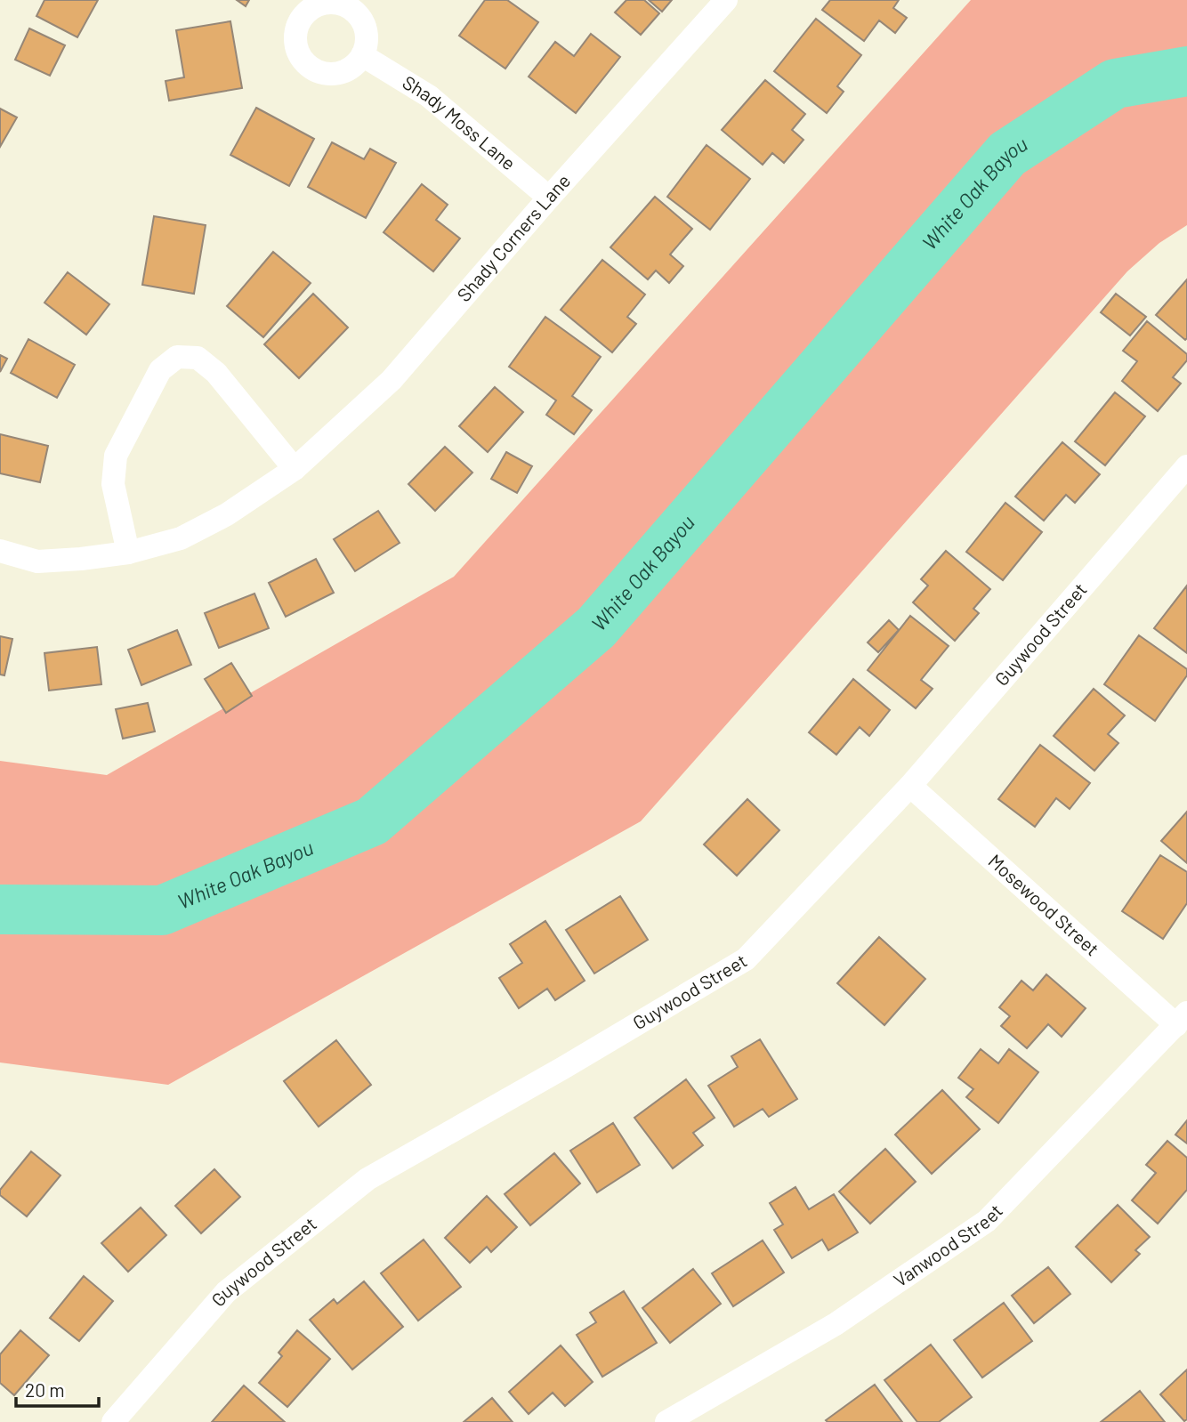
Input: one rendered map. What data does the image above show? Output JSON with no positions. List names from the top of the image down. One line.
{"streets":{"street":["Shady Moss Lane","Shady Corners Lane","Guywood Street","Mosewood Street","Vanwood Street"]},"crossings":[["Shady Moss Lane","Shady Corners Lane"],["Guywood Street","Mosewood Street"],["Mosewood Street","Vanwood Street"]],"water":["White Oak Bayou"],"scale_bar":"20 m"}
